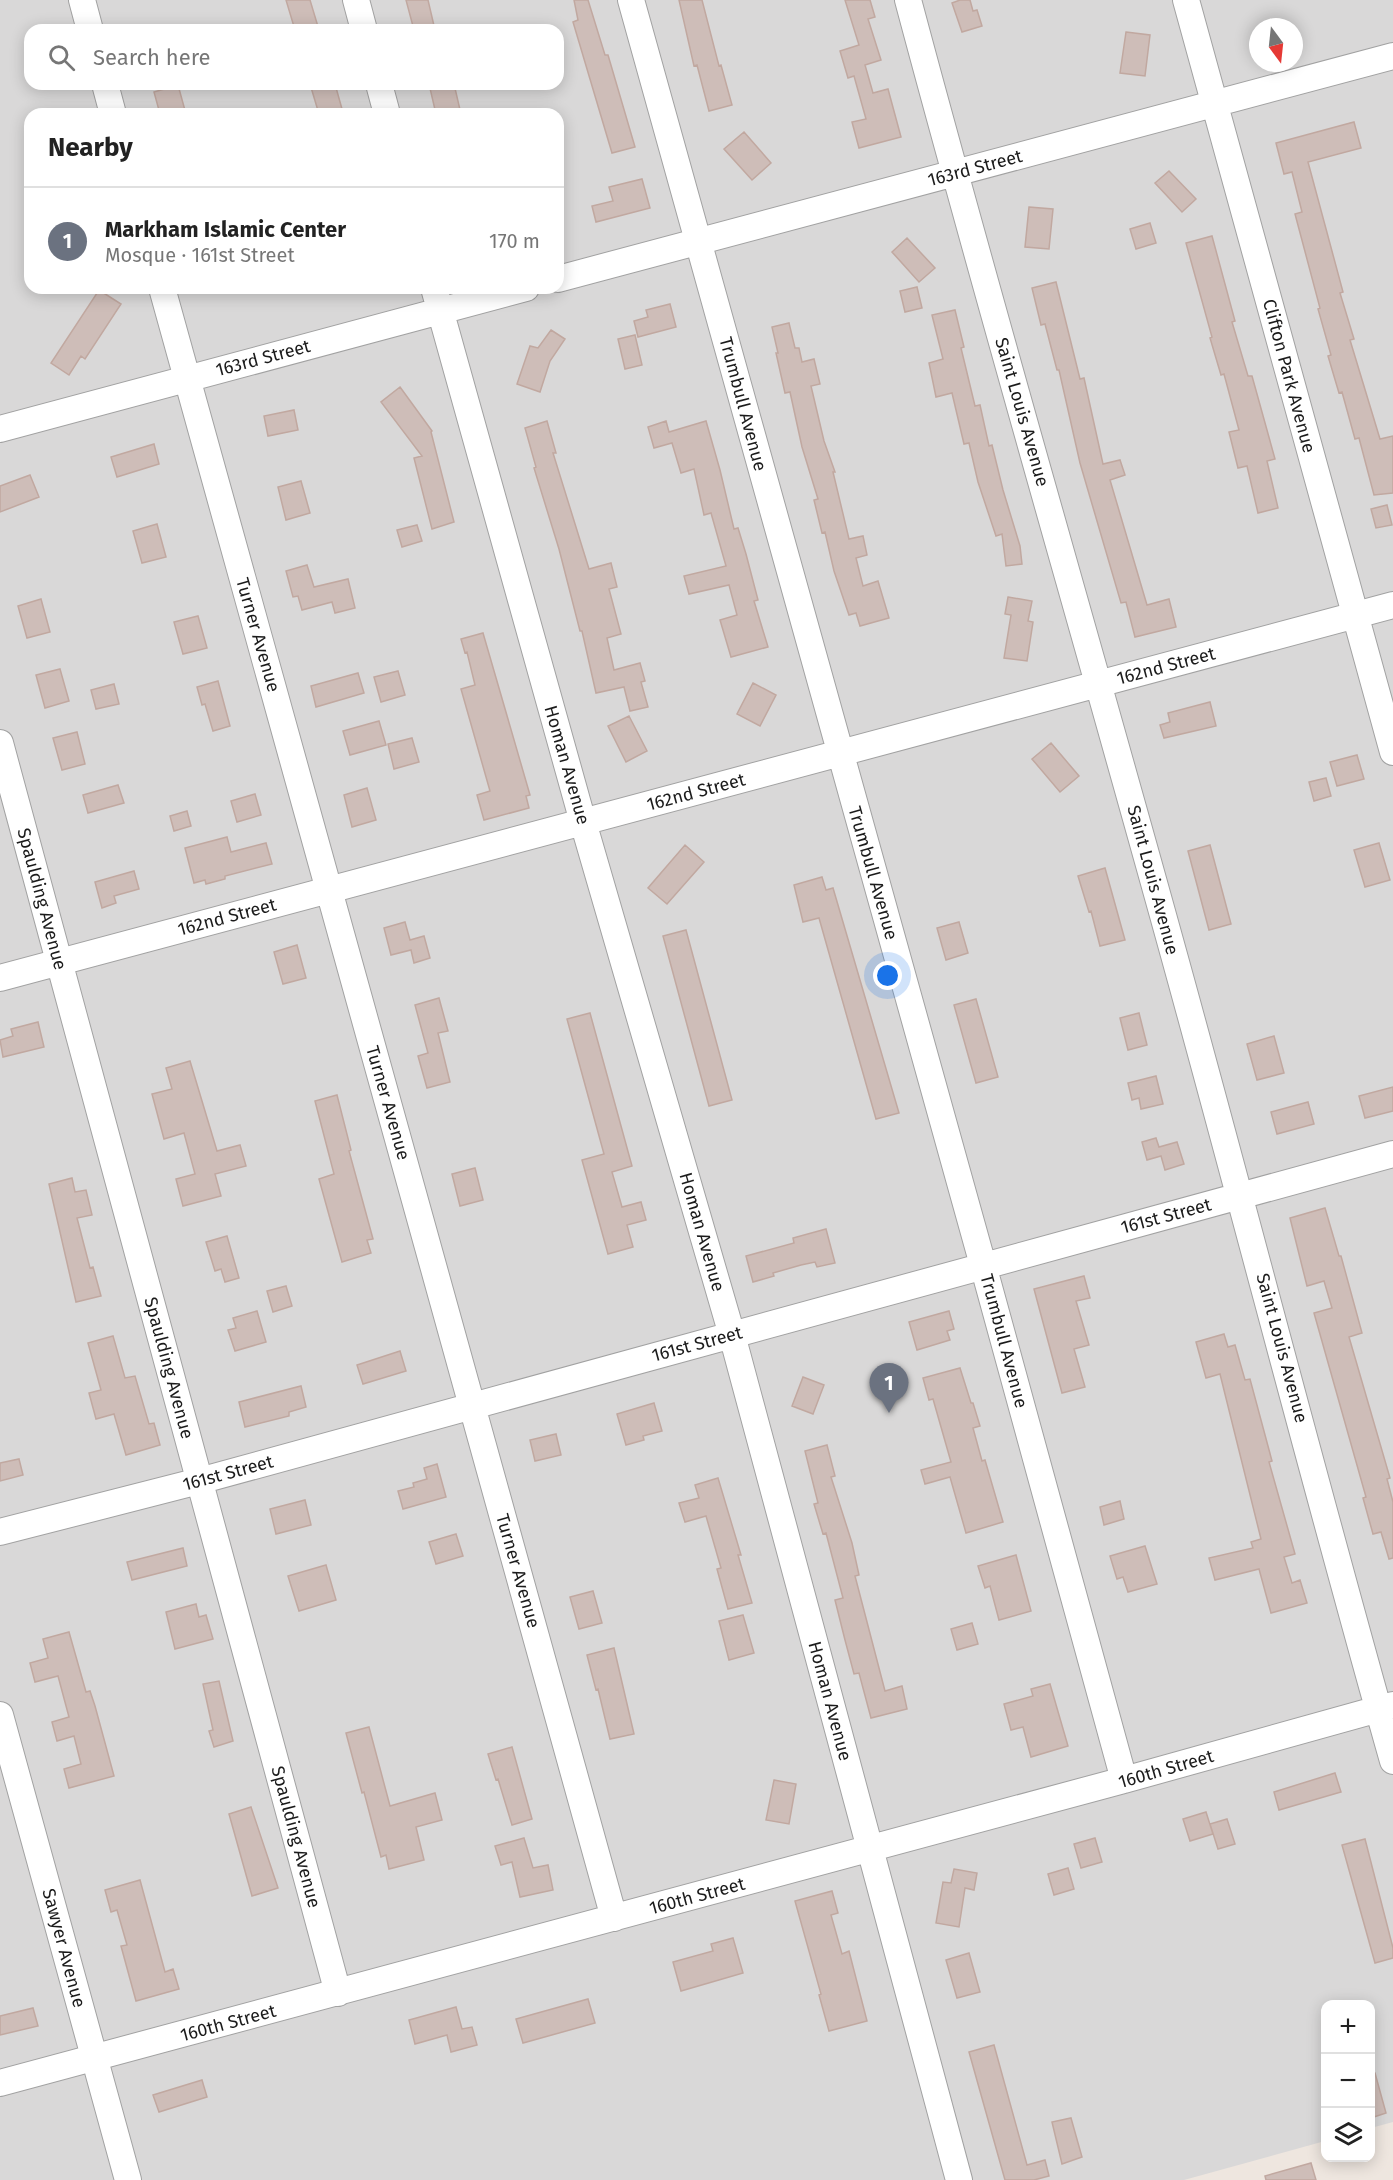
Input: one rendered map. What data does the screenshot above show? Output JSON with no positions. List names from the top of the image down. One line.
{"streets":{"street":["163rd Street","Clifton Park Avenue","Trumbull Avenue","Saint Louis Avenue","Turner Avenue","162nd Street","Homan Avenue","Spaulding Avenue","161st Street","160th Street","Sawyer Avenue"]},"crossings":[["163rd Street","Clifton Park Avenue"],["163rd Street","Trumbull Avenue"],["163rd Street","Saint Louis Avenue"],["163rd Street","Turner Avenue"],["163rd Street","Homan Avenue"],["Clifton Park Avenue","162nd Street"],["Trumbull Avenue","162nd Street"],["Trumbull Avenue","161st Street"],["Trumbull Avenue","160th Street"],["Saint Louis Avenue","162nd Street"],["Saint Louis Avenue","161st Street"],["Saint Louis Avenue","160th Street"],["Turner Avenue","162nd Street"],["Turner Avenue","161st Street"],["Turner Avenue","160th Street"],["162nd Street","Homan Avenue"],["162nd Street","Spaulding Avenue"],["Homan Avenue","161st Street"],["Homan Avenue","160th Street"],["Spaulding Avenue","161st Street"],["Spaulding Avenue","160th Street"],["160th Street","Sawyer Avenue"]],"north":"bottom","page":{"search":"Search here","heading":"Nearby","list":[{"mark":"1","name":"Markham Islamic Center","note":"Mosque · 161st Street","value":"170 m"}],"pins":"1","map_buttons":["+","−"]}}
